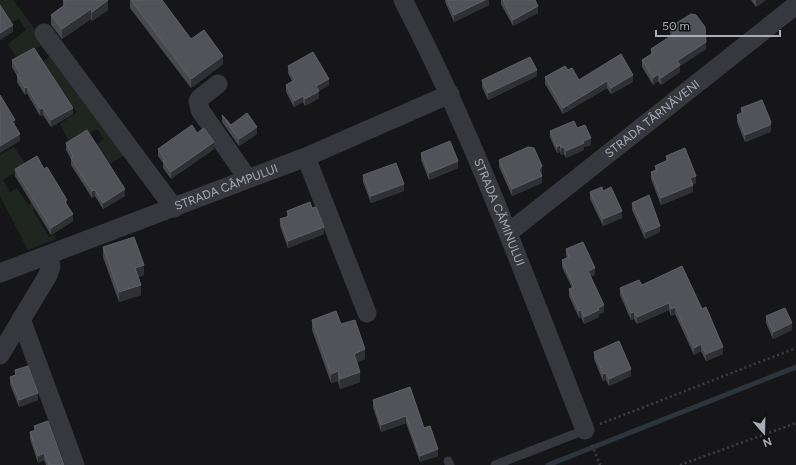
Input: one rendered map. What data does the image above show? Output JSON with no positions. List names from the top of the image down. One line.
{"streets":{"street":["STRADA TÂRNĂVENI","STRADA CÂMPULUI","STRADA CĂMINULUI"]},"crossings":[["STRADA TÂRNĂVENI","STRADA CĂMINULUI"],["STRADA CÂMPULUI","STRADA CĂMINULUI"]],"scale_bar":"50 m","north":"bottom"}
